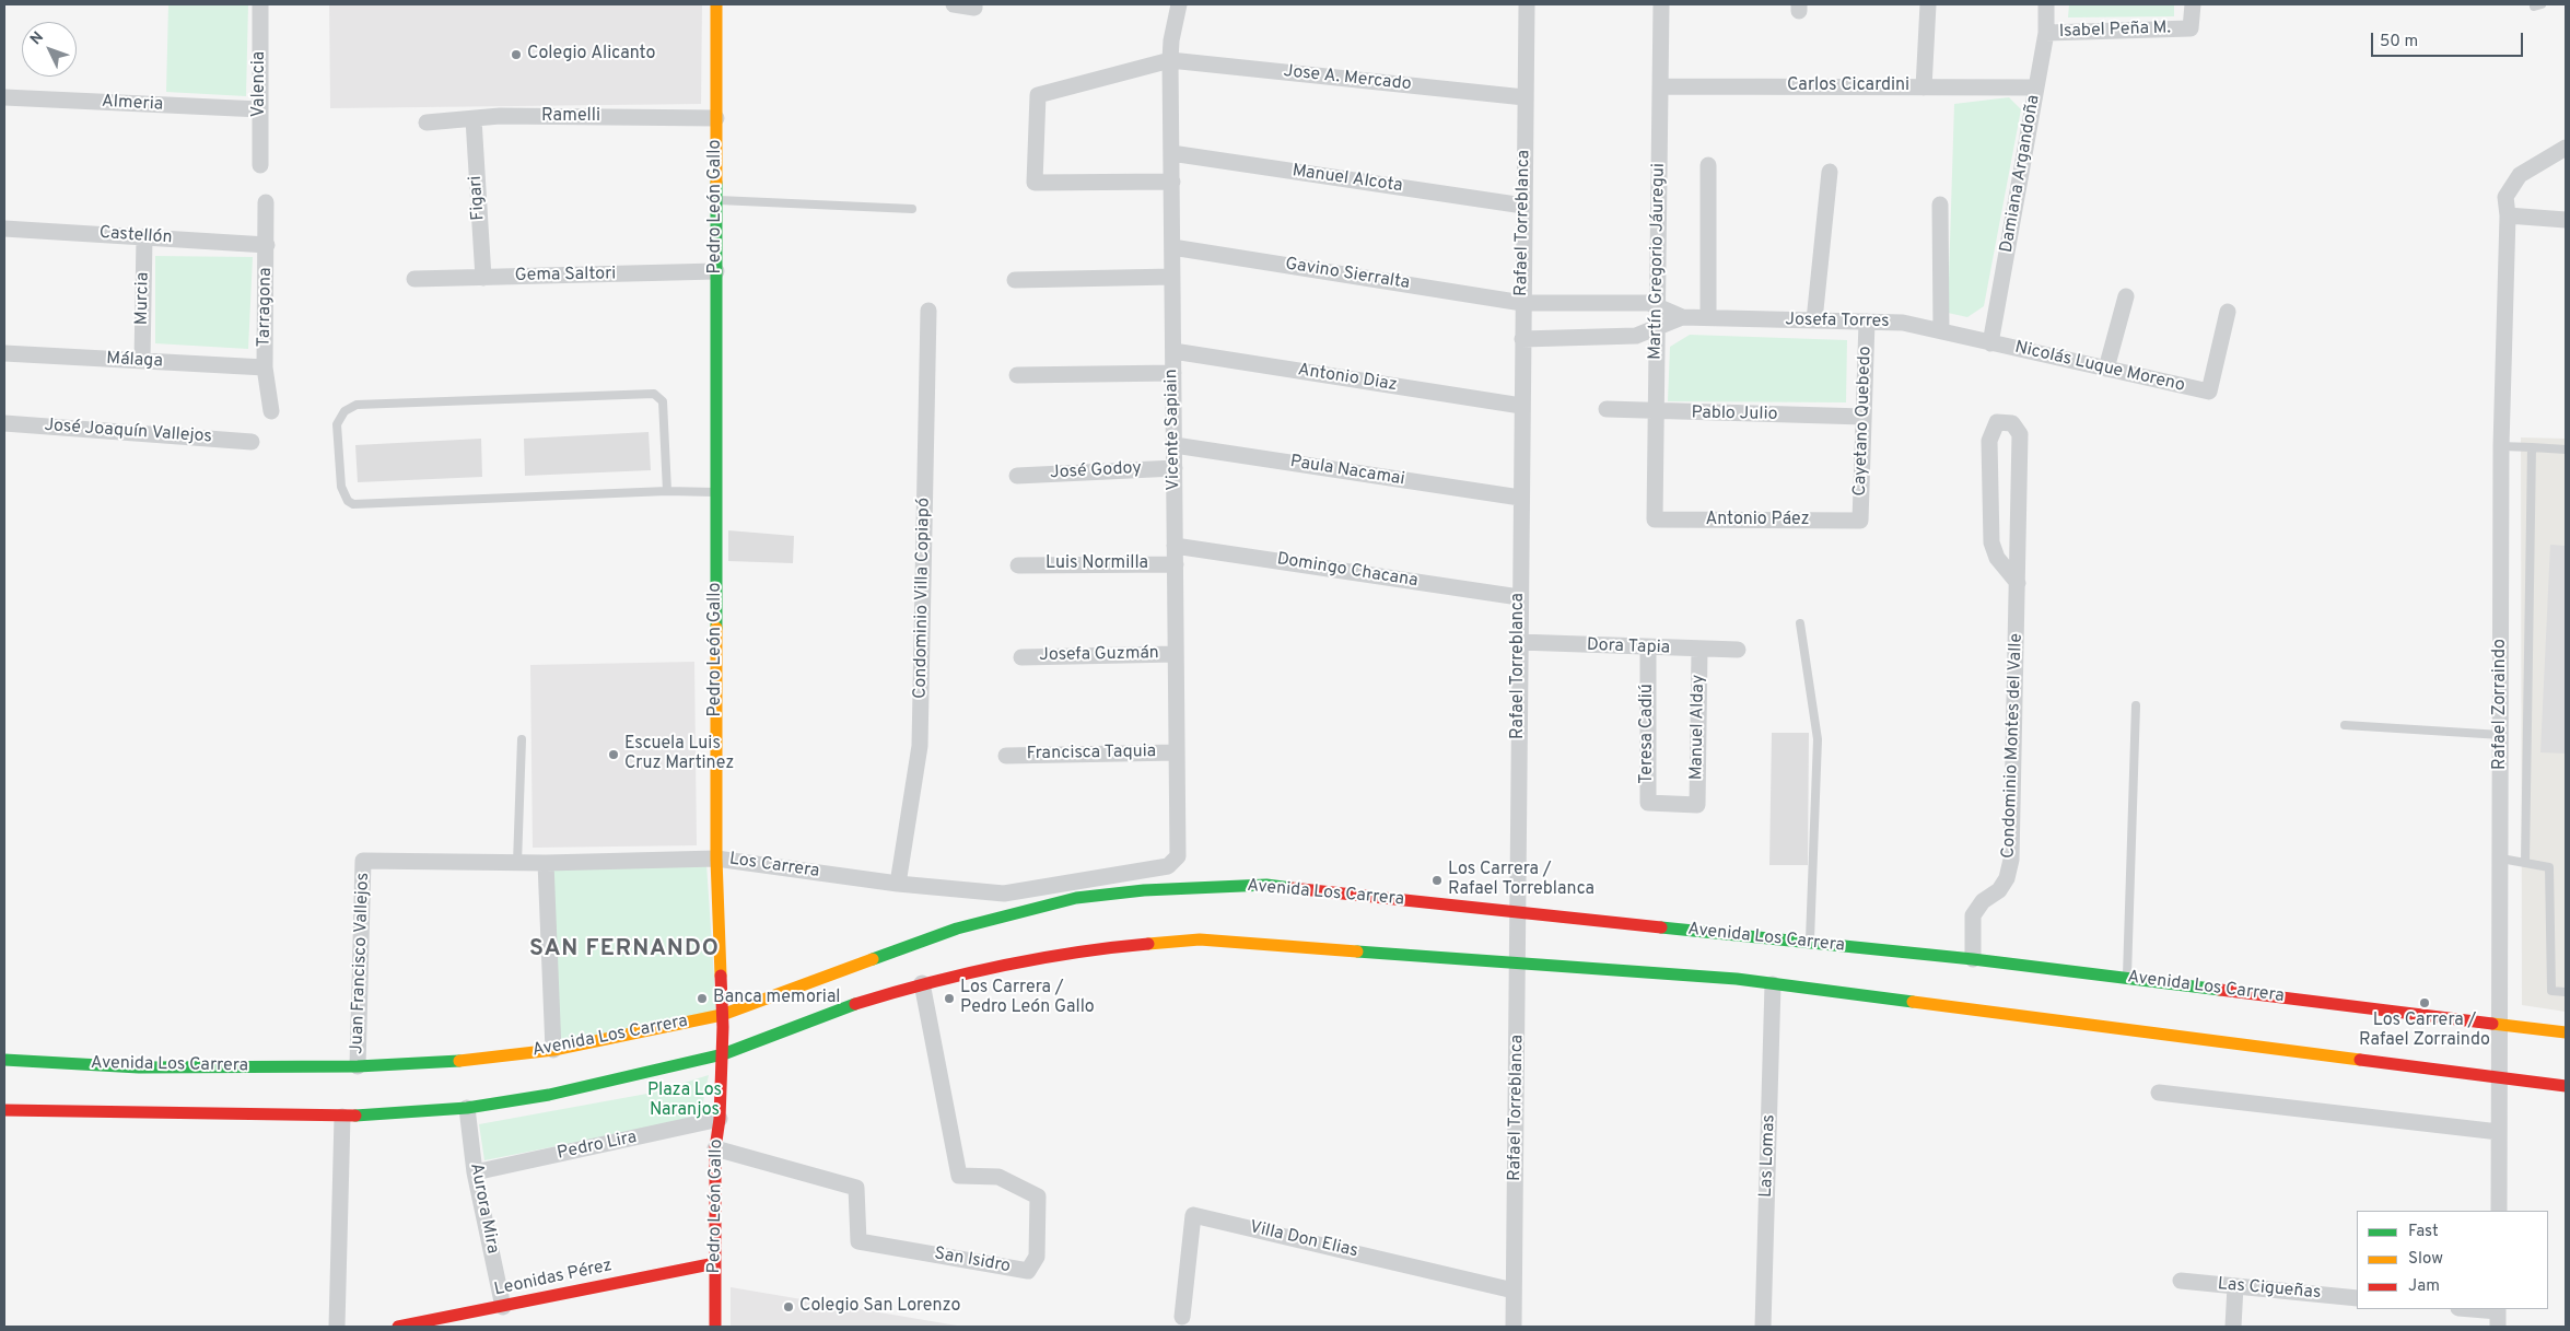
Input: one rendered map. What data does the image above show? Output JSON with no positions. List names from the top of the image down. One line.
{"streets":{"main road":["Pedro León Gallo","Avenida Los Carrera","Leonidas Pérez"],"street":["Isabel Peña M.","Jose A. Mercado","Valencia","Carlos Cicardini","Almeria","Ramelli","Damiana Argandoña","Manuel Alcota","Figari","Rafael Torreblanca","Castellón","Martín Gregorio Jáuregui","Gavino Sierralta","Gema Saltori","Murcia","Tarragona","Josefa Torres","Málaga","Nicolás Luque Moreno","Antonio Diaz","Pablo Julio","Cayetano Quebedo","Vicente Sapiain","José Joaquín Vallejos","José Godoy","Paula Nacamai","Antonio Páez","Luis Normilla","Domingo Chacana","Condominio Villa Copiapó","Dora Tapia","Josefa Guzmán","Rafael Zorraindo","Manuel Alday","Teresa Cadiú","Condominio Montes del Valle","Francisca Taquia","Los Carrera","Juan Francisco Vallejos","Pedro Lira","Las Lomas","Aurora Mira","Villa Don Elias","San Isidro","Las Cigueñas"]},"crossings":[["Isabel Peña M.","Damiana Argandoña"],["Jose A. Mercado","Rafael Torreblanca"],["Jose A. Mercado","Vicente Sapiain"],["Valencia","Almeria"],["Carlos Cicardini","Damiana Argandoña"],["Carlos Cicardini","Martín Gregorio Jáuregui"],["Ramelli","Figari"],["Ramelli","Pedro León Gallo"],["Damiana Argandoña","Josefa Torres"],["Damiana Argandoña","Nicolás Luque Moreno"],["Manuel Alcota","Rafael Torreblanca"],["Manuel Alcota","Vicente Sapiain"],["Figari","Gema Saltori"],["Pedro León Gallo","Gema Saltori"],["Pedro León Gallo","Los Carrera"],["Pedro León Gallo","Avenida Los Carrera"],["Pedro León Gallo","Pedro Lira"],["Pedro León Gallo","San Isidro"],["Pedro León Gallo","Leonidas Pérez"],["Rafael Torreblanca","Gavino Sierralta"],["Rafael Torreblanca","Josefa Torres"],["Rafael Torreblanca","Antonio Diaz"],["Rafael Torreblanca","Paula Nacamai"],["Rafael Torreblanca","Domingo Chacana"],["Rafael Torreblanca","Dora Tapia"],["Rafael Torreblanca","Avenida Los Carrera"],["Rafael Torreblanca","Villa Don Elias"],["Castellón","Murcia"],["Castellón","Tarragona"],["Martín Gregorio Jáuregui","Josefa Torres"],["Martín Gregorio Jáuregui","Pablo Julio"],["Martín Gregorio Jáuregui","Antonio Páez"],["Gavino Sierralta","Josefa Torres"],["Gavino Sierralta","Vicente Sapiain"],["Murcia","Málaga"],["Tarragona","Málaga"],["Josefa Torres","Nicolás Luque Moreno"],["Josefa Torres","Cayetano Quebedo"],["Antonio Diaz","Vicente Sapiain"],["Pablo Julio","Cayetano Quebedo"],["Cayetano Quebedo","Antonio Páez"],["Vicente Sapiain","José Godoy"],["Vicente Sapiain","Paula Nacamai"],["Vicente Sapiain","Luis Normilla"],["Vicente Sapiain","Domingo Chacana"],["Vicente Sapiain","Josefa Guzmán"],["Vicente Sapiain","Francisca Taquia"],["Vicente Sapiain","Los Carrera"],["Condominio Villa Copiapó","Los Carrera"],["Dora Tapia","Manuel Alday"],["Dora Tapia","Teresa Cadiú"],["Rafael Zorraindo","Avenida Los Carrera"],["Manuel Alday","Teresa Cadiú"],["Condominio Montes del Valle","Avenida Los Carrera"],["Los Carrera","Juan Francisco Vallejos"],["Avenida Los Carrera","Juan Francisco Vallejos"],["Pedro Lira","Aurora Mira"],["Aurora Mira","Leonidas Pérez"]],"districts":["SAN FERNANDO"],"parks":["Plaza Los Naranjos"],"places":["Colegio Alicanto","Escuela Luis Cruz Martinez","Los Carrera / Rafael Torreblanca","Banca memorial","Los Carrera / Pedro León Gallo","Los Carrera / Rafael Zorraindo","Colegio San Lorenzo"],"legend":["Fast","Slow","Jam"],"scale_bar":"50 m","north":"top left"}
